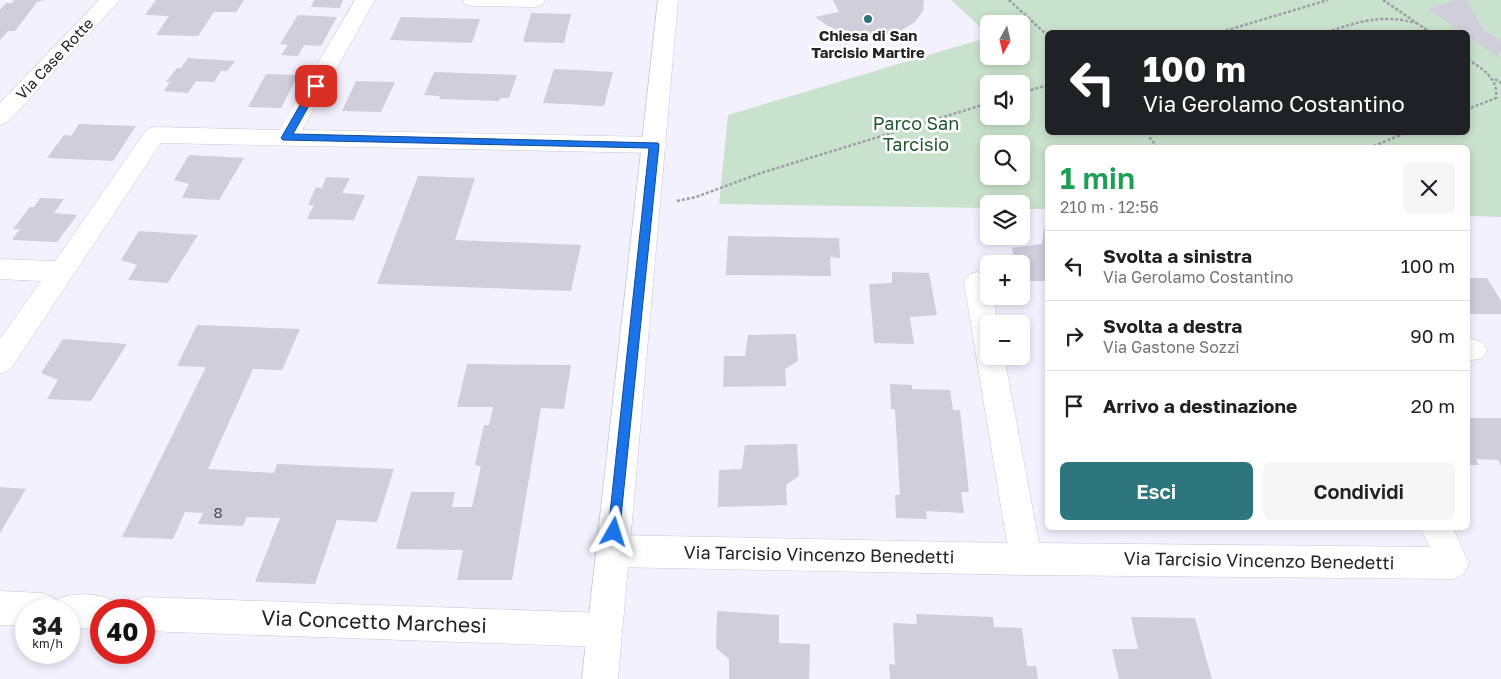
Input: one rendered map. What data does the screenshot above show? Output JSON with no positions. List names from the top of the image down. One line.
{"streets":{"street":["Via Case Rotte","Via Tarcisio Vincenzo Benedetti","Via Concetto Marchesi"]},"parks":["Parco San Tarcisio"],"places":["Chiesa di San Tarcisio Martire"],"house_numbers":["8"],"north":"bottom","page":{"map_buttons":["+","−"],"turn":["100 m","Via Gerolamo Costantino"],"heading":["1 min","210 m · 12:56"],"list":[{"name":"Svolta a sinistra","note":"Via Gerolamo Costantino","value":"100 m"},{"name":"Svolta a destra","note":"Via Gastone Sozzi","value":"90 m"},{"name":"Arrivo a destinazione","value":"20 m"}],"buttons":["Esci","Condividi"],"speed":"34 km/h","limit":"40"}}
